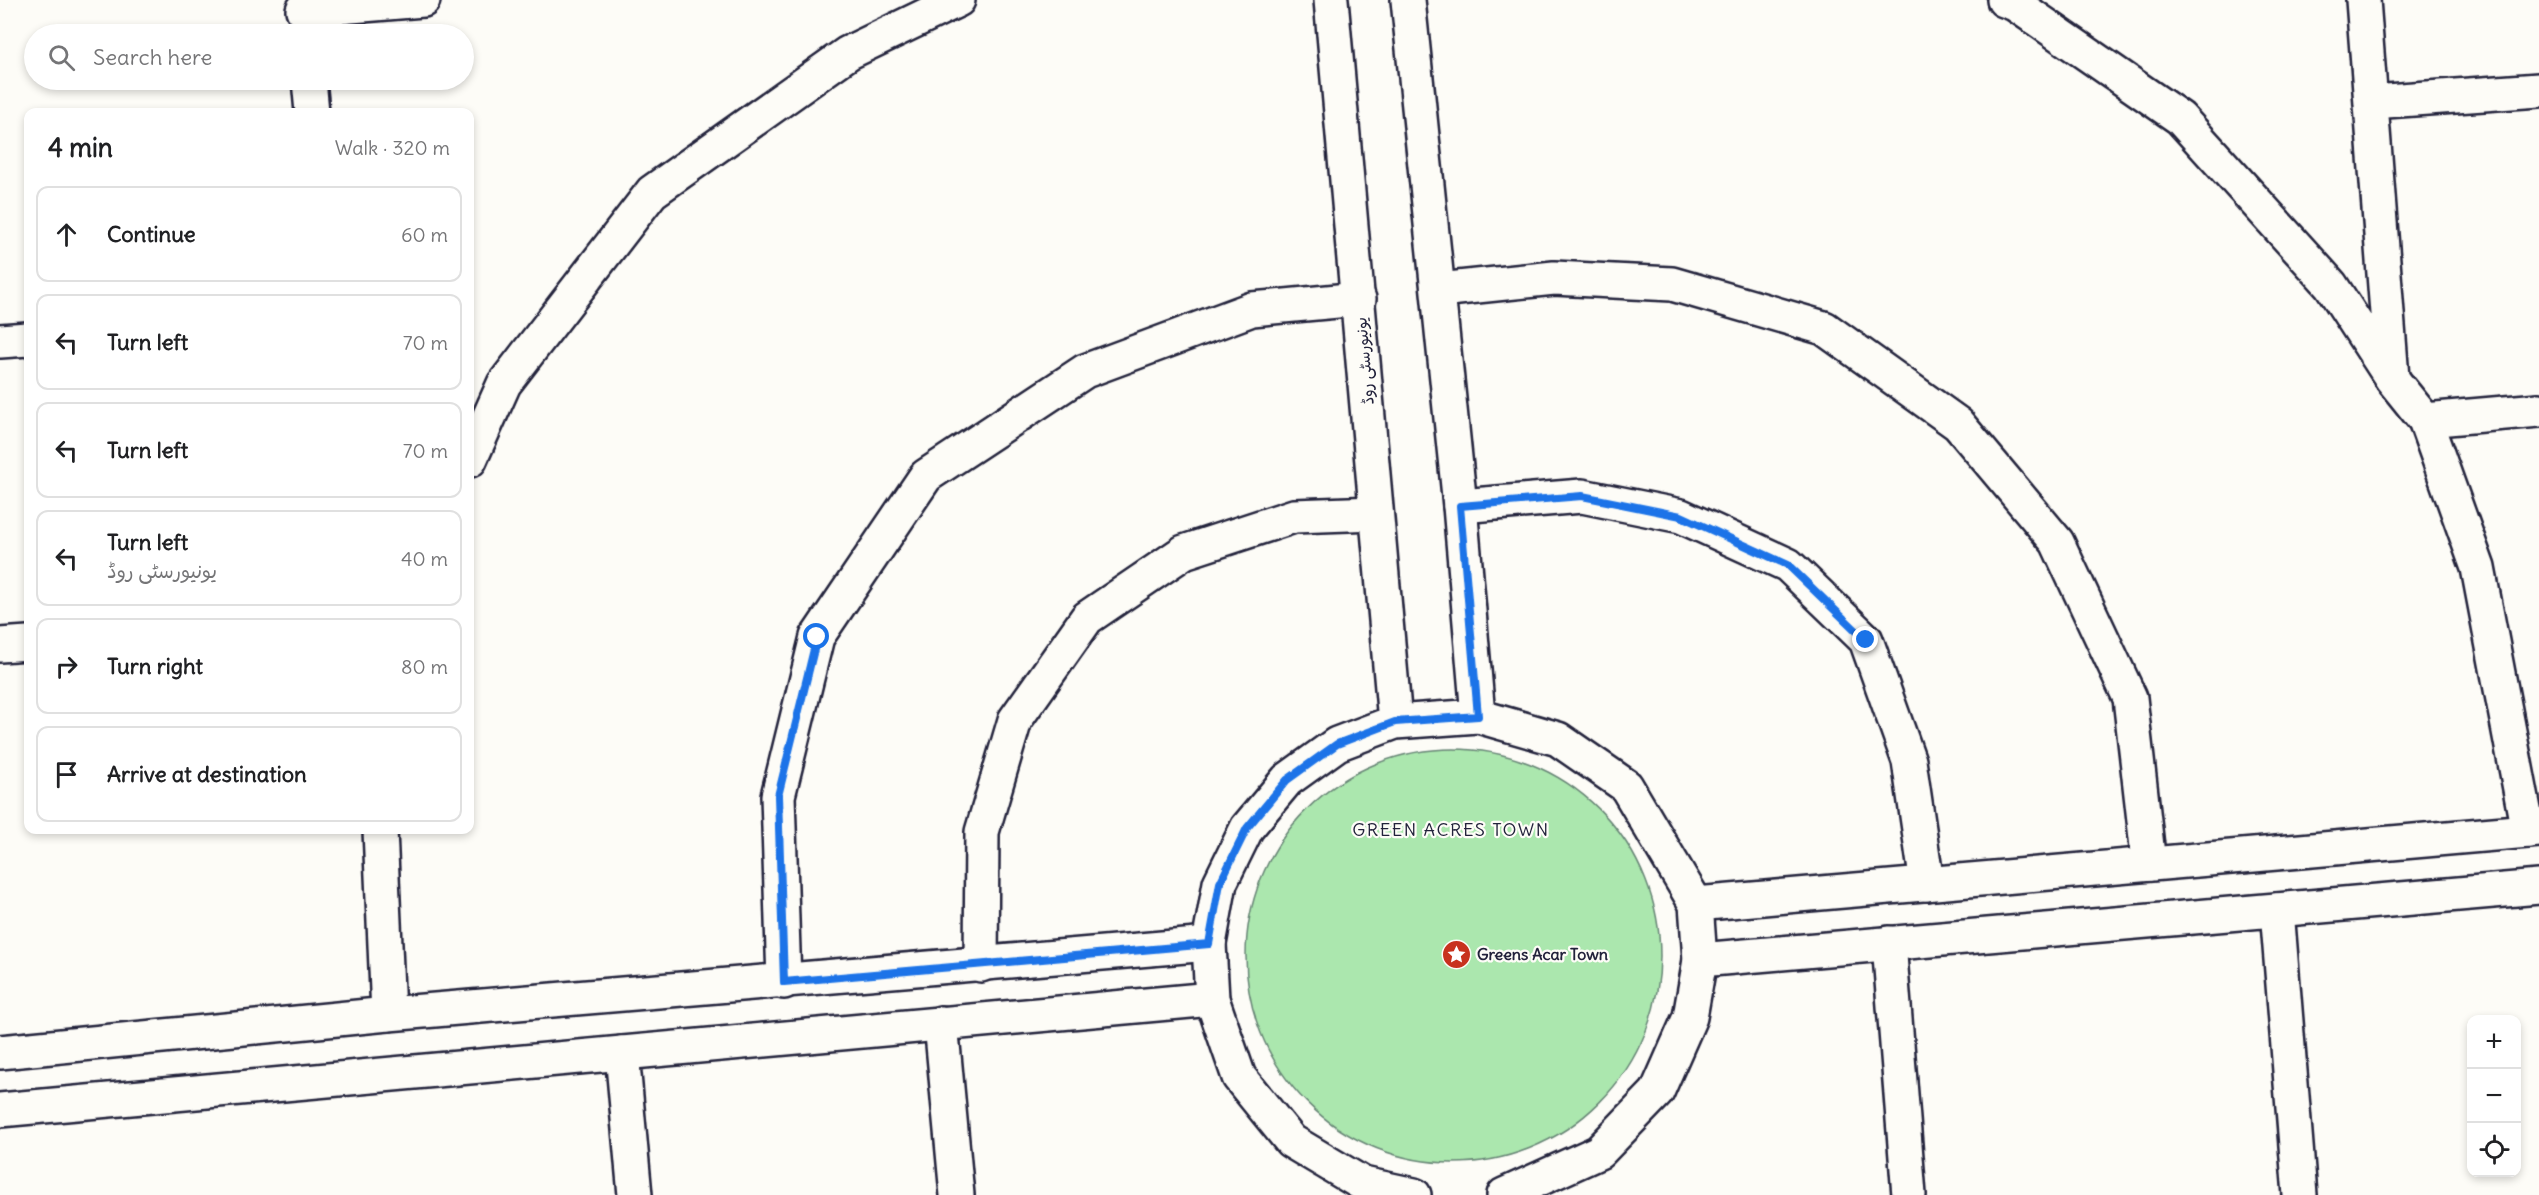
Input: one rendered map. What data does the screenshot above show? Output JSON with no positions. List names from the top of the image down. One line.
{"streets":{"street":["یونیورسٹی روڈ"]},"districts":["GREEN ACRES TOWN"],"places":{"place":["Greens Acar Town"]},"page":{"search":"Search here","heading":["4 min","Walk · 320 m"],"list":[["Continue","60 m"],["Turn left","70 m"],["Turn left","70 m"],["Turn left","یونیورسٹی روڈ","40 m"],["Turn right","80 m"],"Arrive at destination"],"map_buttons":["+","−"]}}
